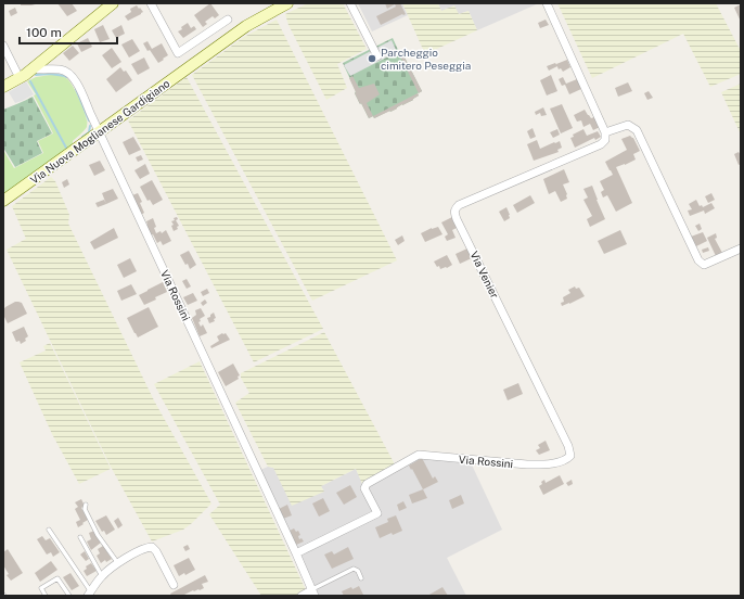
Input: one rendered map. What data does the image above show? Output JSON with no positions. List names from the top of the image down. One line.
{"streets":{"main road":["Via Nuova Moglianese Gardigiano"],"street":["Via Venier","Via Rossini"]},"crossings":[["Via Nuova Moglianese Gardigiano","Via Rossini"],["Via Venier","Via Rossini"]],"places":["Parcheggio cimitero Peseggia"],"scale_bar":"100 m"}
